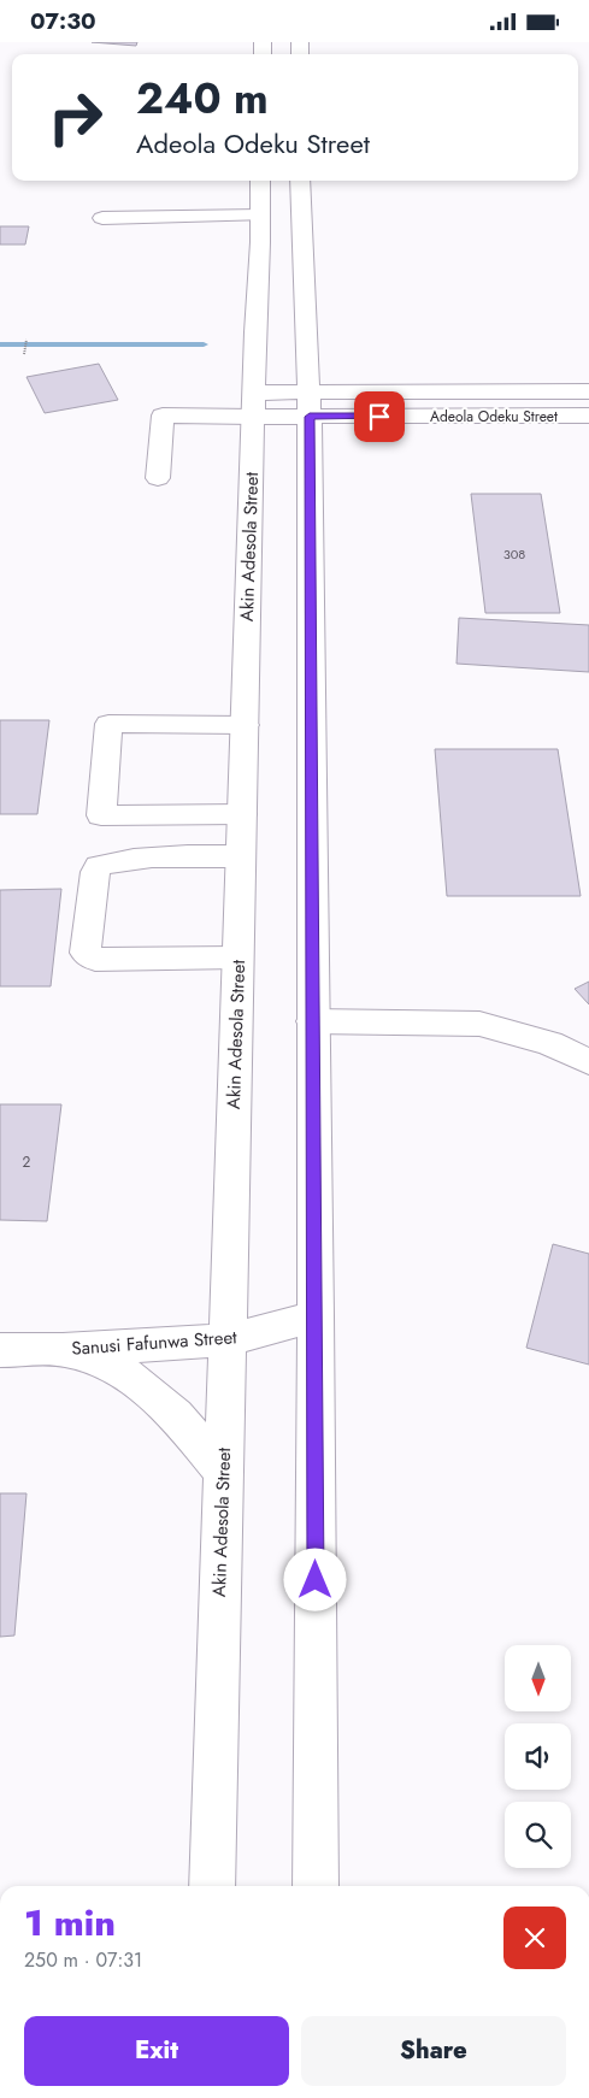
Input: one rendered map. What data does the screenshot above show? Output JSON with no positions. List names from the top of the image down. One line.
{"streets":{"main road":["Adeola Odeku Street","Akin Adesola Street","Sanusi Fafunwa Street"]},"crossings":[["Adeola Odeku Street","Akin Adesola Street"],["Akin Adesola Street","Sanusi Fafunwa Street"]],"house_numbers":["308","2"],"north":"bottom","page":{"status":"07:30","turn":["240 m","Adeola Odeku Street"],"heading":["1 min","250 m · 07:31"],"buttons":["Exit","Share"]}}
